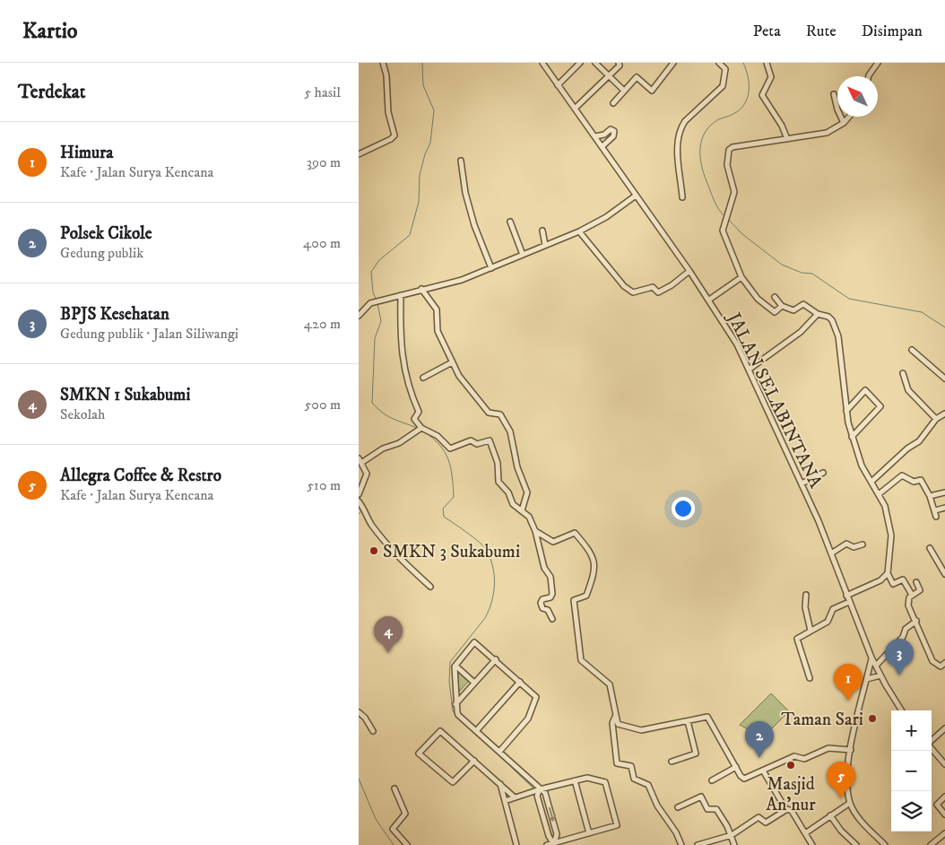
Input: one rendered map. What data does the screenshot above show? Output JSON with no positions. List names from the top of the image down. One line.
{"streets":{"street":["JALAN SELABINTANA"]},"places":["SMKN 3 Sukabumi","Taman Sari","Masjid An’nur"],"north":"top left","page":{"header":"Kartio","nav":["Peta","Rute","Disimpan"],"heading":["Terdekat","5 hasil"],"list":[{"mark":"1","name":"Himura","note":"Kafe · Jalan Surya Kencana","value":"390 m"},{"mark":"2","name":"Polsek Cikole","note":"Gedung publik","value":"400 m"},{"mark":"3","name":"BPJS Kesehatan","note":"Gedung publik · Jalan Siliwangi","value":"420 m"},{"mark":"4","name":"SMKN 1 Sukabumi","note":"Sekolah","value":"500 m"},{"mark":"5","name":"Allegra Coffee & Restro","note":"Kafe · Jalan Surya Kencana","value":"510 m"}],"pins":["4","3","1","2","5"],"map_buttons":["+","−"]}}
